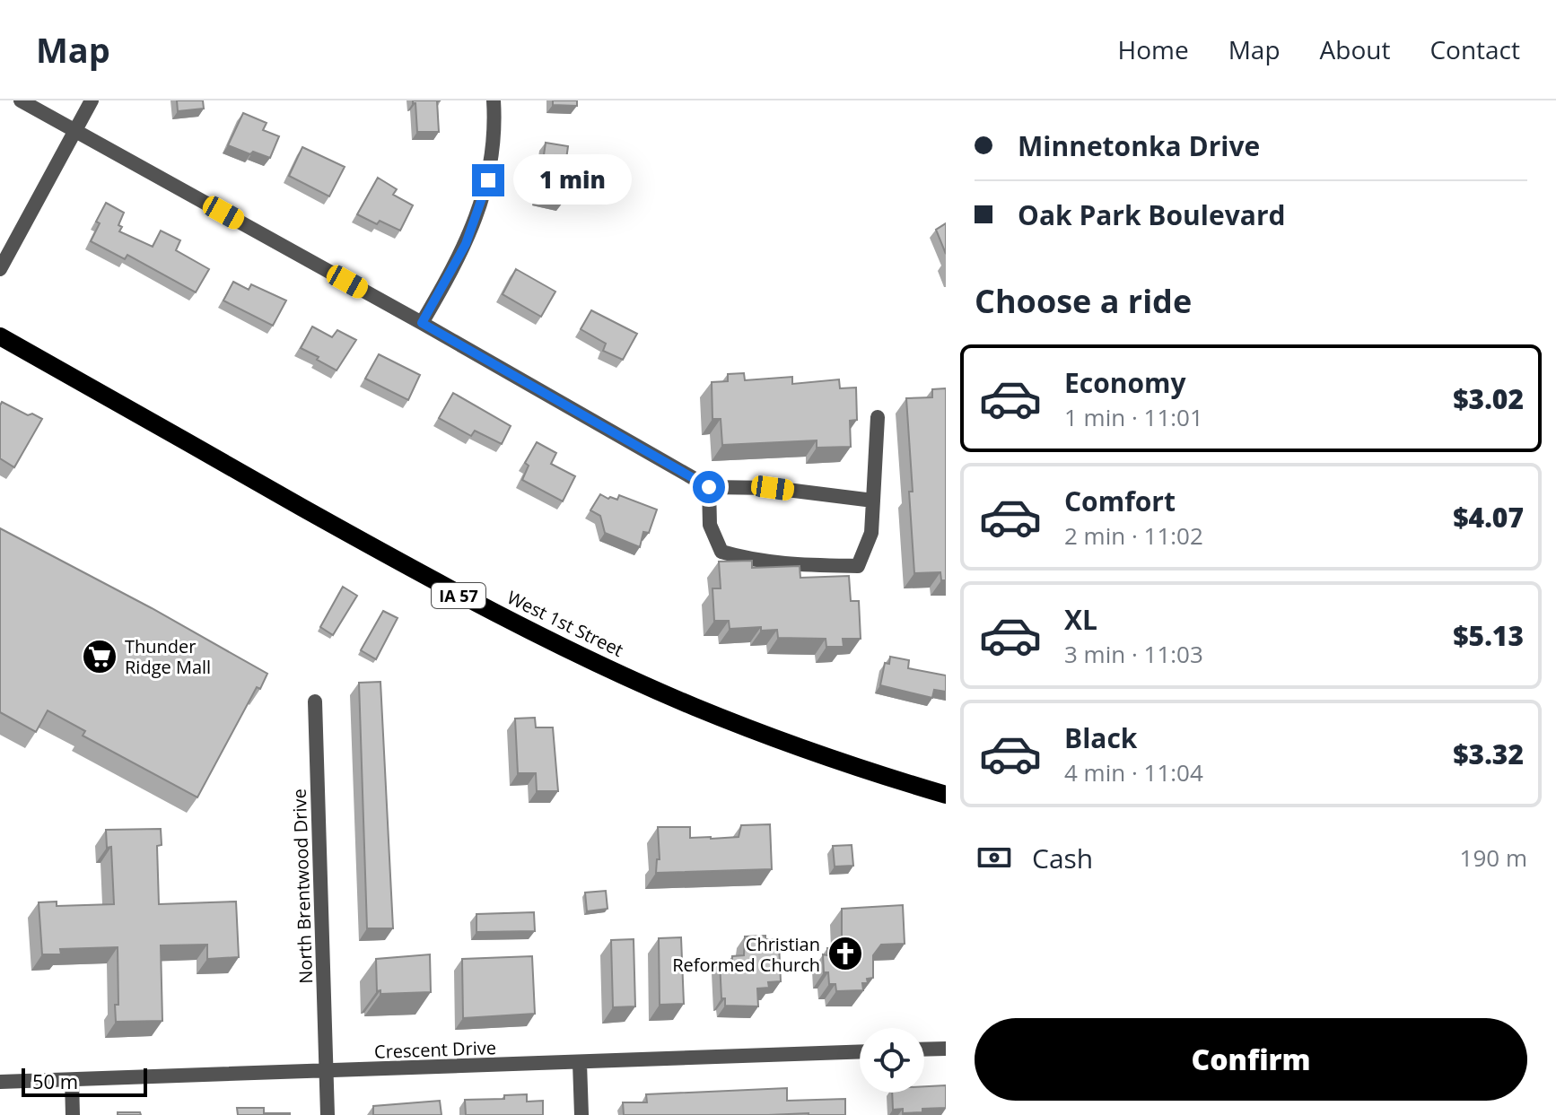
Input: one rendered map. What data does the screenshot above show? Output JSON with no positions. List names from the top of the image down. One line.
{"streets":{"main road":["IA 57","West 1st Street"],"street":["North Brentwood Drive","Crescent Drive"]},"crossings":[["North Brentwood Drive","Crescent Drive"]],"places":{"supermarket":["Thunder Ridge Mall"],"church":["Christian Reformed Church"]},"scale_bar":"50 m","page":{"header":"Map","nav":["Home","Map","About","Contact"],"banner":["Minnetonka Drive","Oak Park Boulevard"],"bubble":"1 min","heading":"Choose a ride","list":[{"name":"Economy","note":"1 min · 11:01","value":"$3.02"},{"name":"Comfort","note":"2 min · 11:02","value":"$4.07"},{"name":"XL","note":"3 min · 11:03","value":"$5.13"},{"name":"Black","note":"4 min · 11:04","value":"$3.32"}],"pay":["Cash","190 m"],"buttons":"Confirm","scale":"50 m"}}
